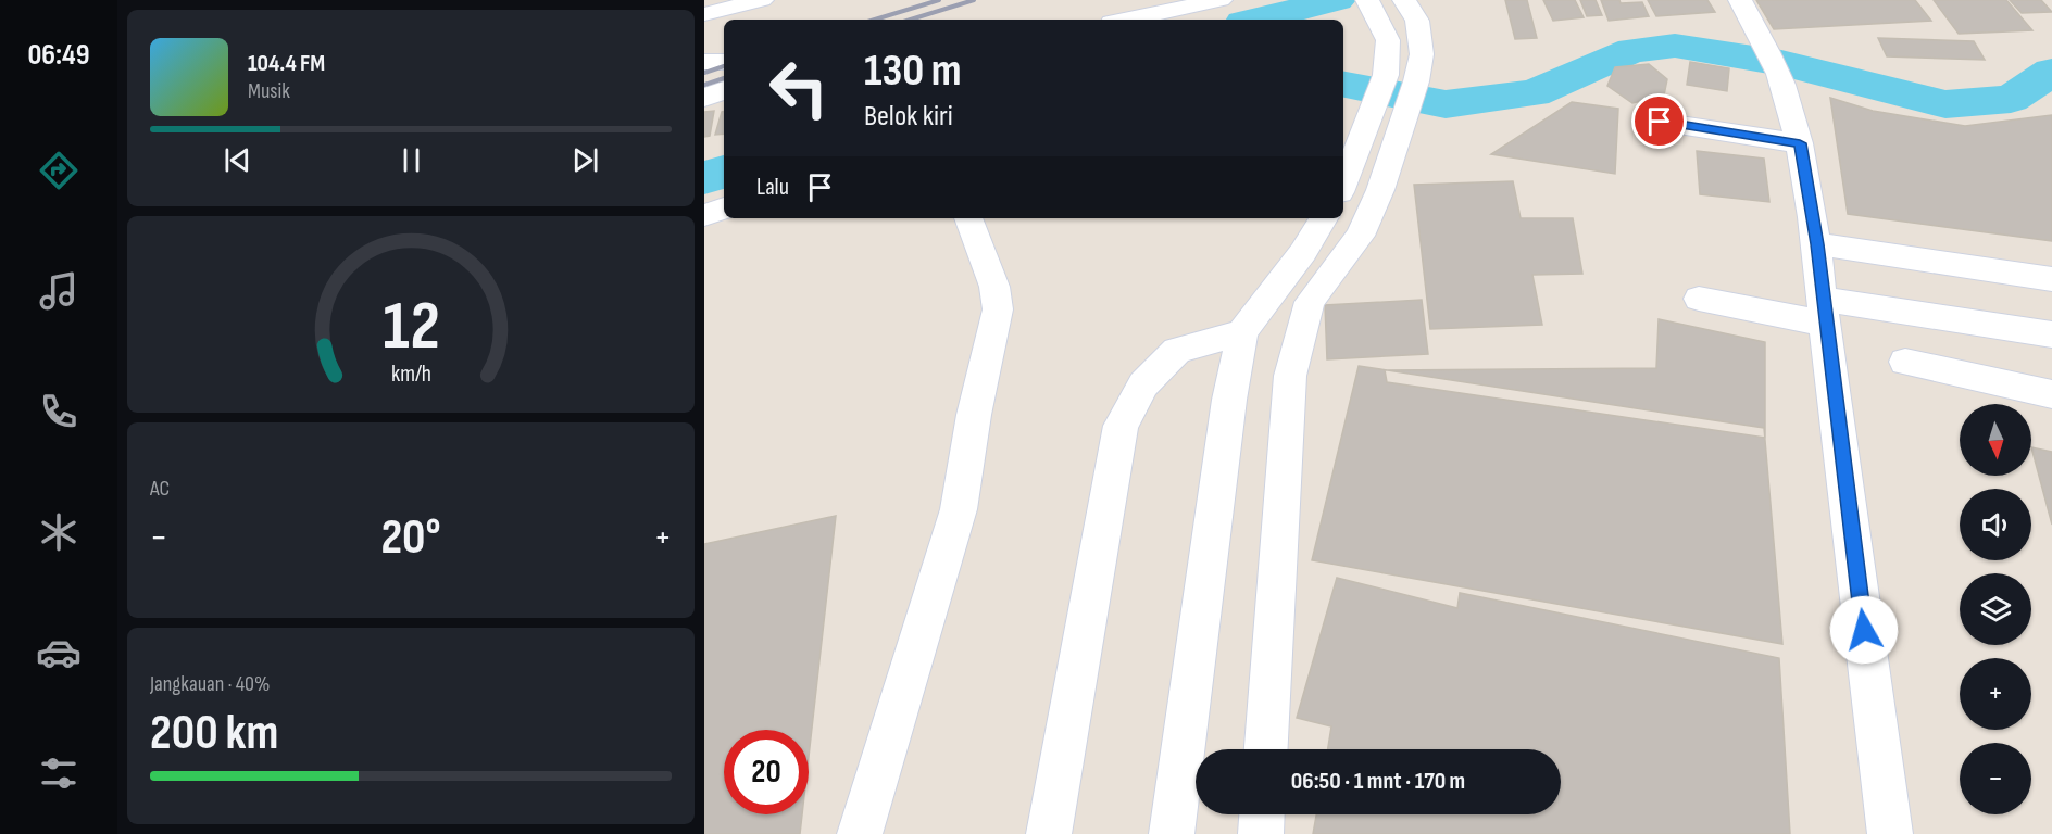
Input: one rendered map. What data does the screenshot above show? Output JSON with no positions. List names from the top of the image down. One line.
{"north":"bottom","page":{"tabs":"06:49","turn":["130 m","Belok kiri"],"song":["104.4 FM","Musik"],"then":"Lalu","map_buttons":["+","−"],"tile":["AC",["Jangkauan · 40%","200 km"]],"heat":["−","20°","+"],"limit":"20","trip":"06:50 · 1 mnt · 170 m","gauge":["12","km/h"]}}
